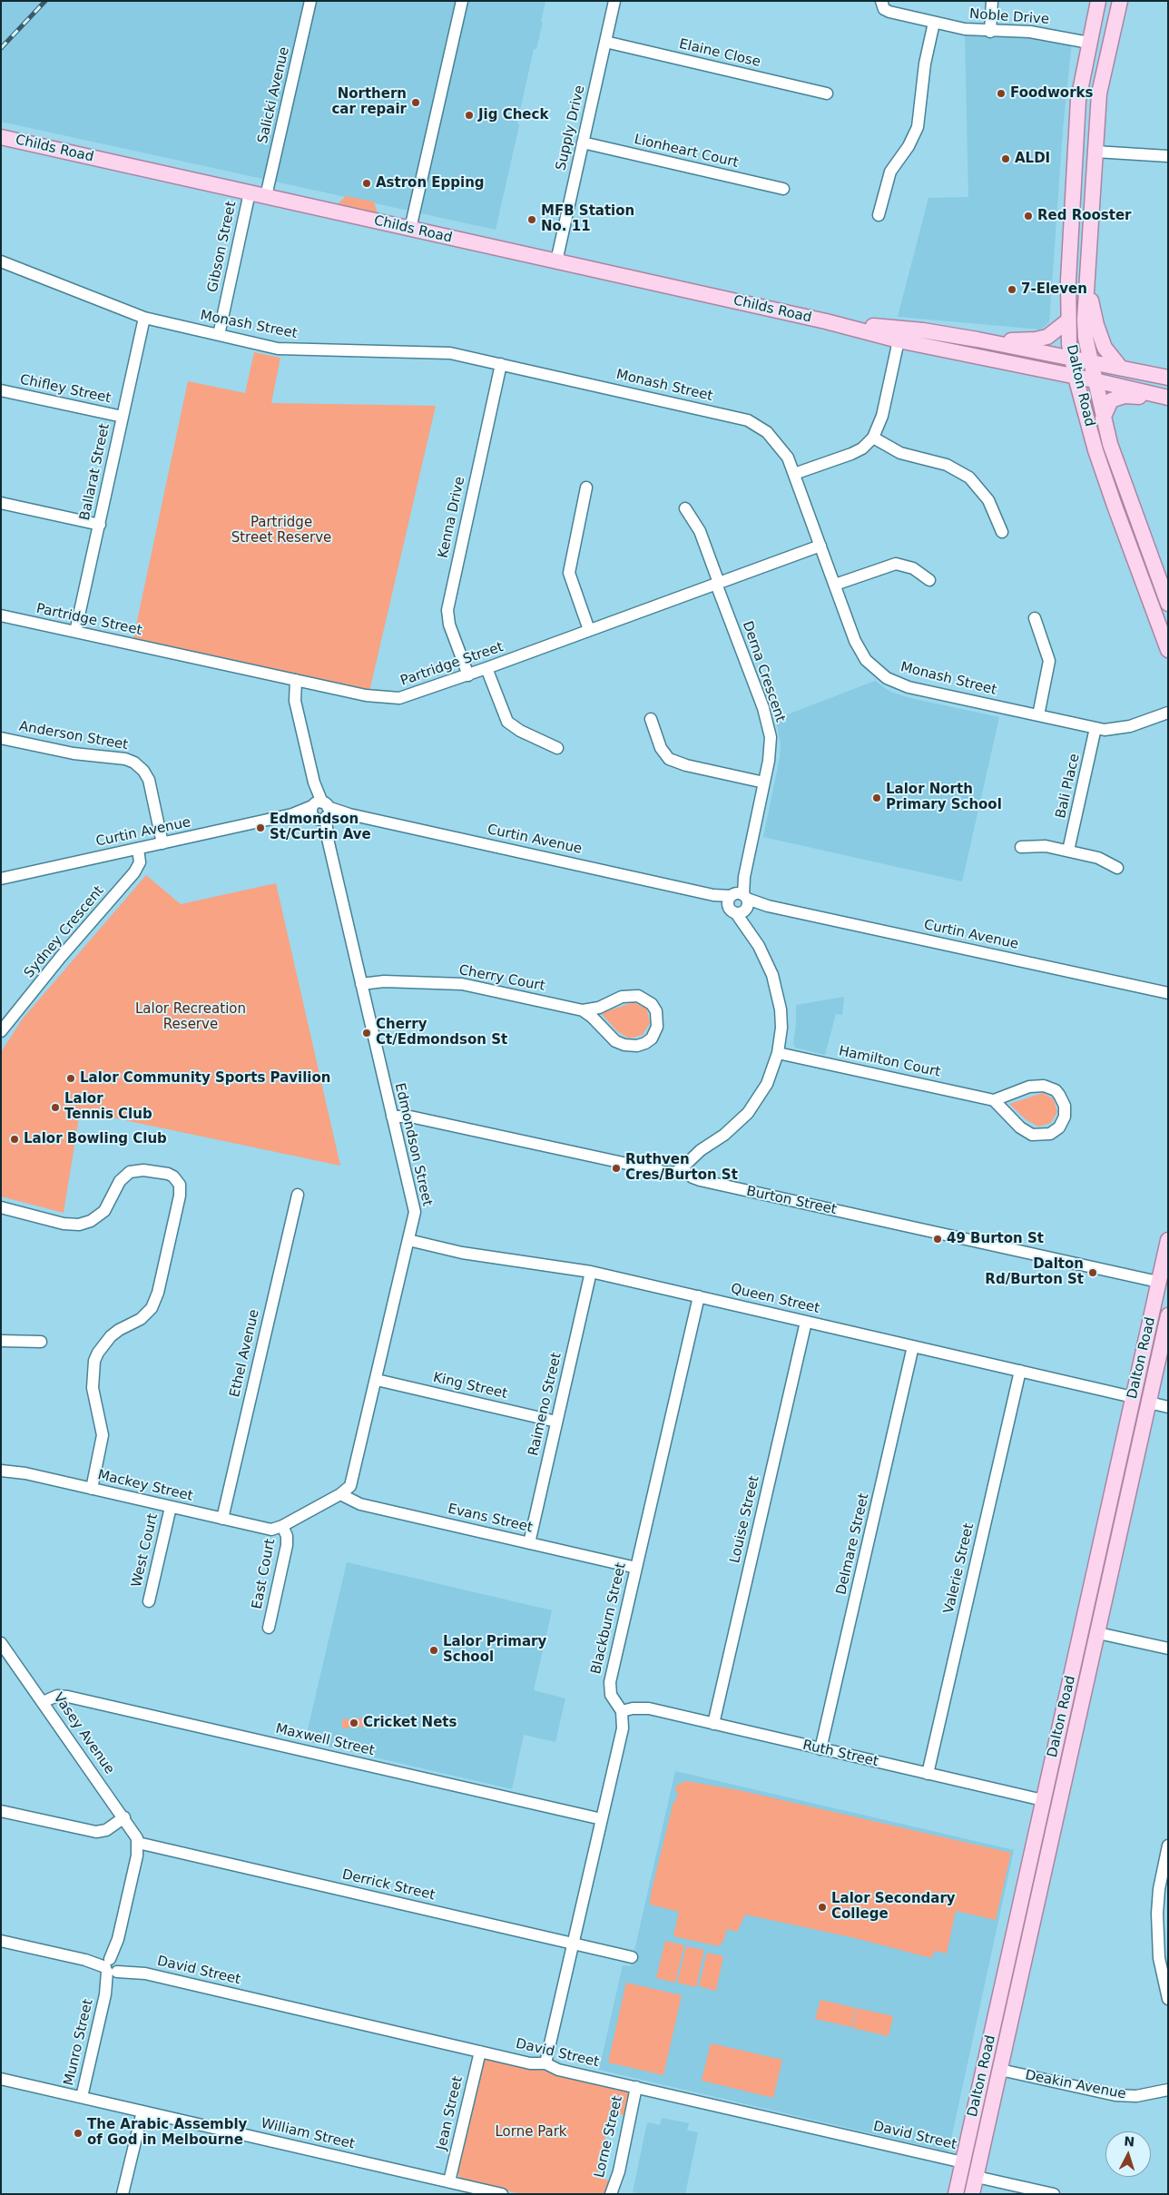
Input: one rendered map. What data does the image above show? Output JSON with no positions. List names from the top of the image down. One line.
{"streets":{"main road":["Childs Road","Dalton Road","Ruth Street","Deakin Avenue"],"street":["Noble Drive","Elaine Close","Salicki Avenue","Supply Drive","Lionheart Court","Gibson Street","Monash Street","Chifley Street","Ballarat Street","Kenna Drive","Partridge Street","Derna Crescent","Anderson Street","Bali Place","Curtin Avenue","Sydney Crescent","Cherry Court","Hamilton Court","Edmondson Street","Burton Street","Queen Street","Ethel Avenue","King Street","Raimeno Street","Mackey Street","Evans Street","Louise Street","Delmare Street","West Court","Valerie Street","East Court","Blackburn Street","Vasey Avenue","Maxwell Street","Derrick Street","David Street","Munro Street","Jean Street","William Street","Lorne Street"]},"crossings":[["Noble Drive","Dalton Road"],["Elaine Close","Supply Drive"],["Salicki Avenue","Childs Road"],["Supply Drive","Childs Road"],["Supply Drive","Lionheart Court"],["Childs Road","Gibson Street"],["Childs Road","Dalton Road"],["Gibson Street","Monash Street"],["Monash Street","Ballarat Street"],["Monash Street","Kenna Drive"],["Monash Street","Partridge Street"],["Monash Street","Bali Place"],["Dalton Road","Burton Street"],["Dalton Road","Queen Street"],["Dalton Road","Ruth Street"],["Dalton Road","David Street"],["Dalton Road","Deakin Avenue"],["Chifley Street","Ballarat Street"],["Ballarat Street","Partridge Street"],["Kenna Drive","Partridge Street"],["Partridge Street","Derna Crescent"],["Partridge Street","Edmondson Street"],["Derna Crescent","Curtin Avenue"],["Anderson Street","Curtin Avenue"],["Curtin Avenue","Sydney Crescent"],["Curtin Avenue","Edmondson Street"],["Cherry Court","Edmondson Street"],["Edmondson Street","Queen Street"],["Edmondson Street","King Street"],["Edmondson Street","Mackey Street"],["Edmondson Street","Evans Street"],["Edmondson Street","East Court"],["Queen Street","Raimeno Street"],["Queen Street","Louise Street"],["Queen Street","Delmare Street"],["Queen Street","Valerie Street"],["Queen Street","Blackburn Street"],["Ethel Avenue","Mackey Street"],["King Street","Raimeno Street"],["Raimeno Street","Evans Street"],["Mackey Street","West Court"],["Mackey Street","East Court"],["Evans Street","Blackburn Street"],["Louise Street","Ruth Street"],["Delmare Street","Ruth Street"],["Valerie Street","Ruth Street"],["Blackburn Street","Ruth Street"],["Vasey Avenue","Maxwell Street"],["Vasey Avenue","Derrick Street"],["Vasey Avenue","Munro Street"],["Derrick Street","Munro Street"],["David Street","Munro Street"],["David Street","Jean Street"],["David Street","Lorne Street"],["Munro Street","William Street"],["Jean Street","William Street"]],"parks":["Partridge Street Reserve","Lalor Recreation Reserve","Lorne Park"],"places":["Foodworks","Northern car repair","Jig Check","ALDI","Astron Epping","Red Rooster","MFB Station No. 11","7-Eleven","Lalor North Primary School","Edmondson St/Curtin Ave","Cherry Ct/Edmondson St","Lalor Community Sports Pavilion","Lalor Tennis Club","Lalor Bowling Club","Ruthven Cres/Burton St","49 Burton St","Dalton Rd/Burton St","Lalor Primary School","Cricket Nets","Lalor Secondary College","The Arabic Assembly of God in Melbourne"],"north":"top"}
